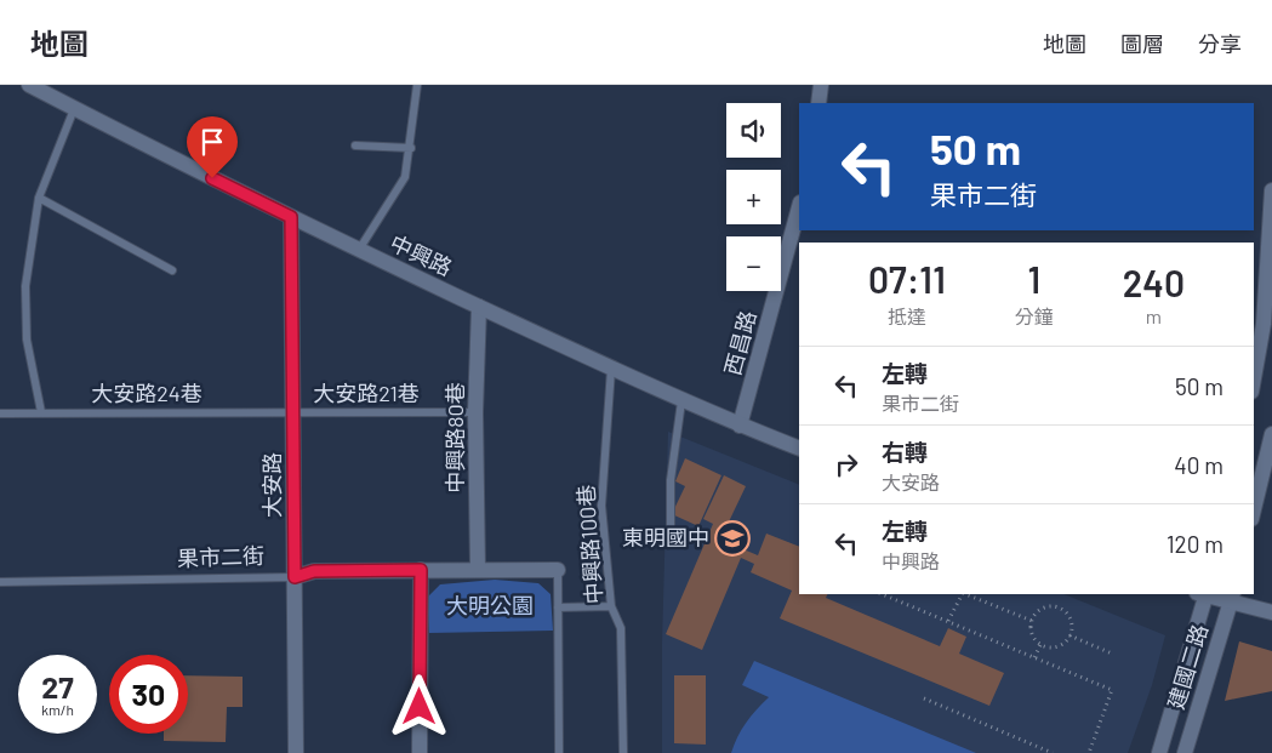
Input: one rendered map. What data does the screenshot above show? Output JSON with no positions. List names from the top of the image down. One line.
{"streets":{"street":["中興路","西昌路","中興路80巷","大安路","果市二街","建國二路"],"lane":["大安路24巷","大安路21巷","中興路100巷"]},"crossings":[["中興路","西昌路"],["中興路","中興路80巷"],["中興路","大安路"],["中興路","中興路100巷"],["大安路24巷","大安路21巷"],["大安路24巷","大安路"],["大安路21巷","中興路80巷"],["大安路21巷","大安路"],["中興路80巷","果市二街"],["大安路","果市二街"]],"parks":["大明公園"],"places":{"school or university":["東明國中"]},"page":{"header":"地圖","nav":["地圖","圖層","分享"],"map_buttons":["+","−"],"turn":["50 m","果市二街"],"eta":["07:11","抵達","1","分鐘","240","m"],"list":[{"name":"左轉","note":"果市二街","value":"50 m"},{"name":"右轉","note":"大安路","value":"40 m"},{"name":"左轉","note":"中興路","value":"120 m"}],"speed":"27 km/h","limit":"30"}}
